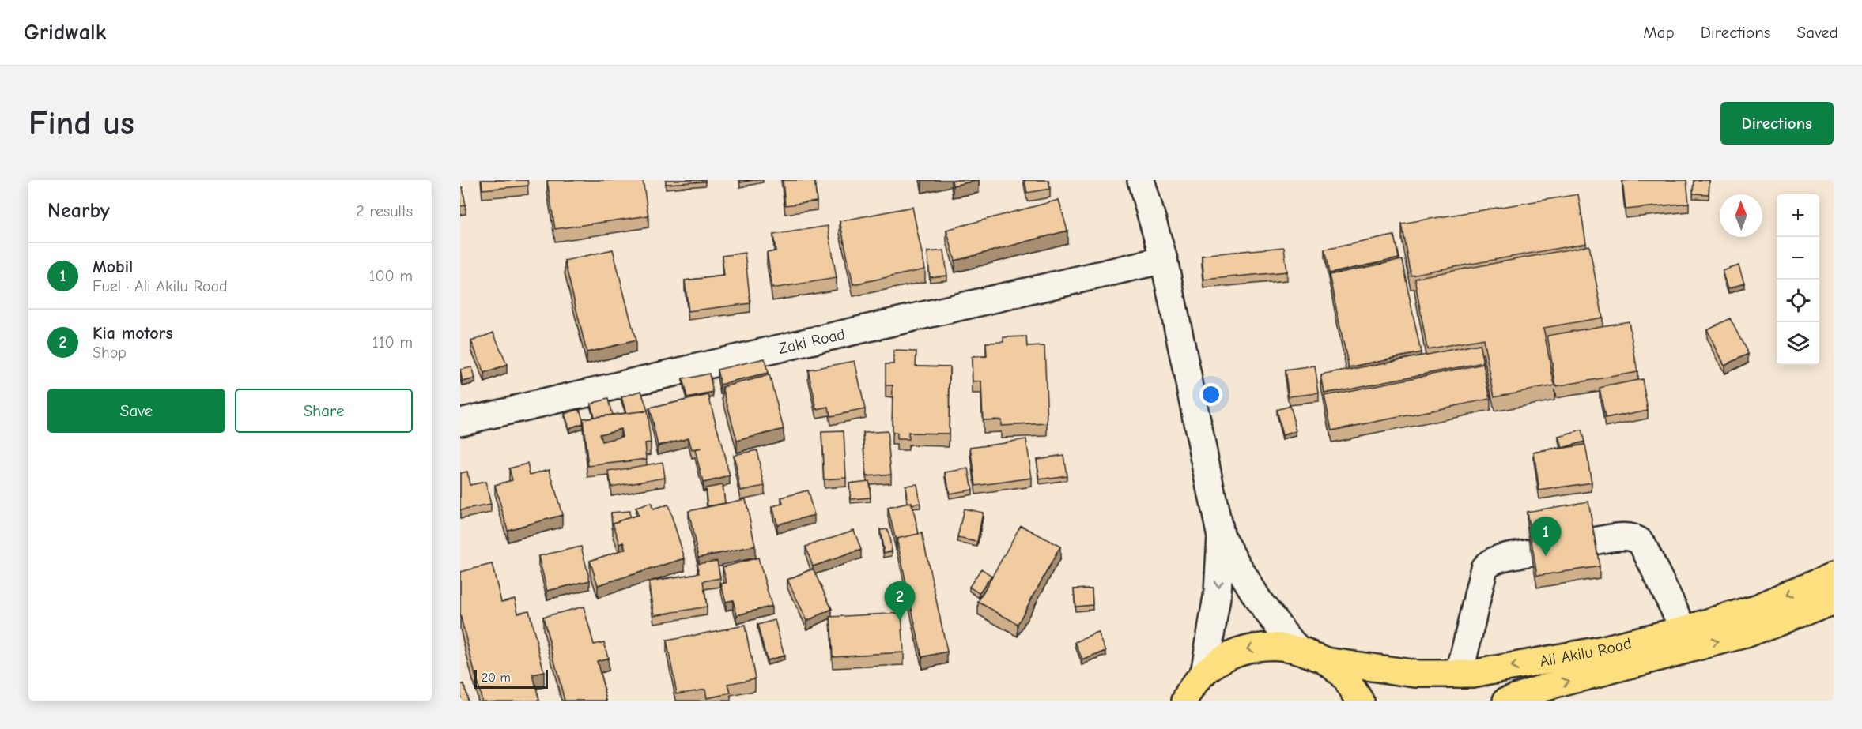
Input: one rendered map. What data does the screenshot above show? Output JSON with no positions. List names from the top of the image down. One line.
{"streets":{"main road":["Ali Akilu Road"],"street":["Zaki Road"]},"scale_bar":"20 m","north":"top","page":{"header":"Gridwalk","nav":["Map","Directions","Saved"],"buttons":["Directions",["Save","Share"]],"title":"Find us","heading":["Nearby","2 results"],"map_buttons":["+","−"],"list":[{"mark":"1","name":"Mobil","note":"Fuel · Ali Akilu Road","value":"100 m"},{"mark":"2","name":"Kia motors","note":"Shop","value":"110 m"}],"pins":["1","2"],"scale":"20 m"}}
